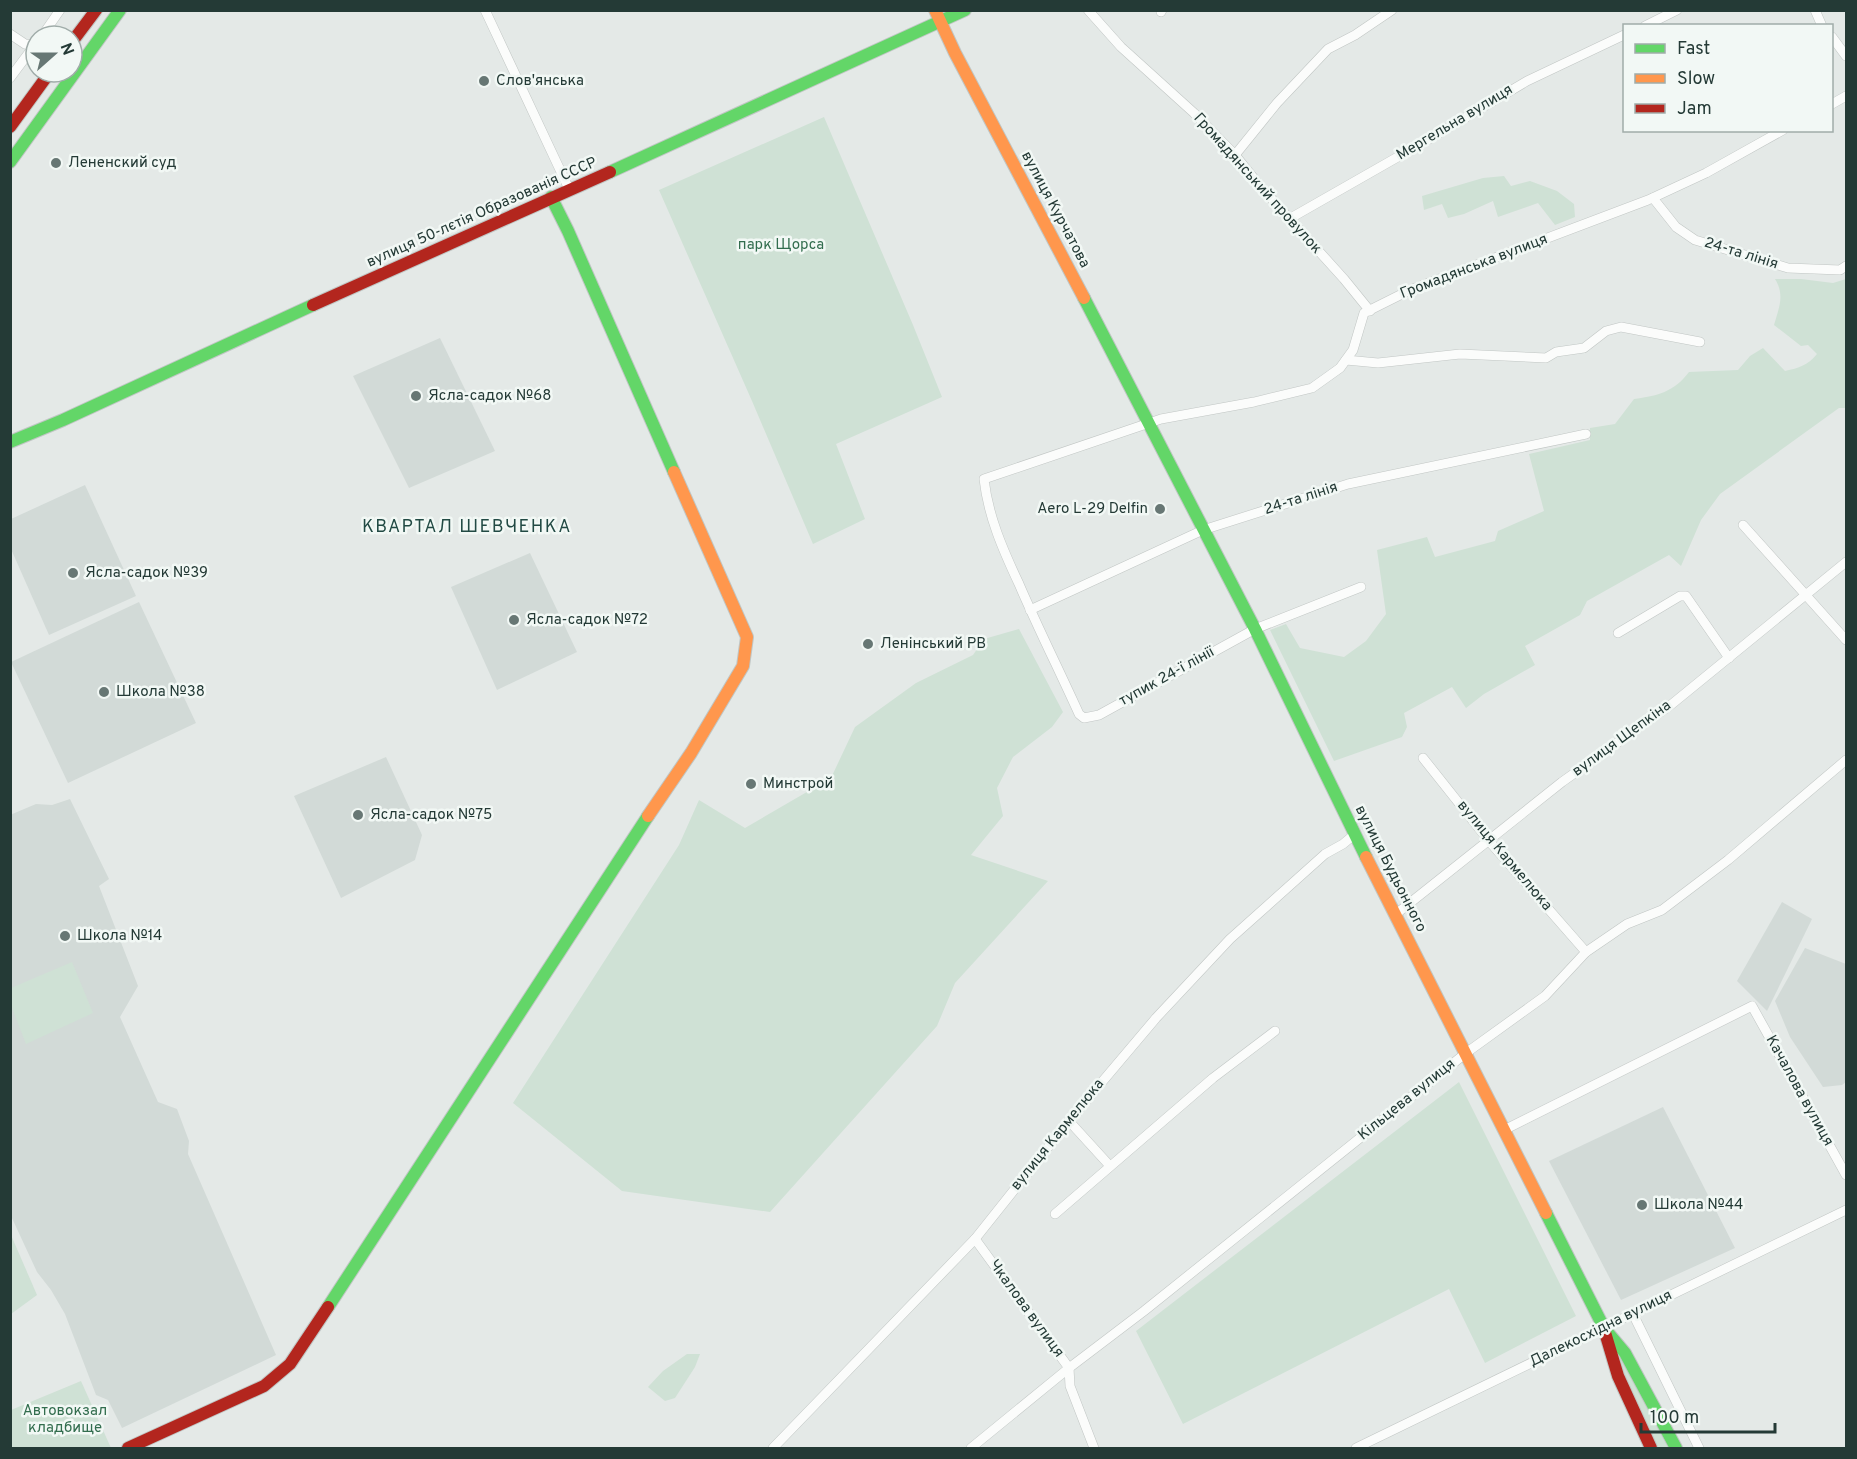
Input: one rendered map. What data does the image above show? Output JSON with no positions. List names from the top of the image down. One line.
{"streets":{"street":["Мергельна вулиця","Громадянський провулок","вулиця Курчатова","вулиця 50-лєтія Образованія СССР","24-та лінія","Громадянська вулиця","тупик 24-ї лінії","вулиця Щепкіна","вулиця Кармелюка","вулиця Будьонного","Качалова вулиця","Кільцева вулиця","Чкалова вулиця","Далекосхідна вулиця"]},"crossings":[["Мергельна вулиця","Громадянський провулок"],["Громадянський провулок","Громадянська вулиця"],["вулиця Курчатова","вулиця 50-лєтія Образованія СССР"],["вулиця Курчатова","вулиця Будьонного"],["24-та лінія","Громадянська вулиця"],["24-та лінія","тупик 24-ї лінії"],["24-та лінія","вулиця Будьонного"],["тупик 24-ї лінії","вулиця Будьонного"],["вулиця Щепкіна","вулиця Кармелюка"],["вулиця Щепкіна","вулиця Будьонного"],["вулиця Кармелюка","вулиця Будьонного"],["вулиця Кармелюка","Кільцева вулиця"],["вулиця Кармелюка","Чкалова вулиця"],["вулиця Будьонного","Качалова вулиця"],["вулиця Будьонного","Кільцева вулиця"],["вулиця Будьонного","Далекосхідна вулиця"],["Кільцева вулиця","Чкалова вулиця"]],"districts":["КВАРТАЛ ШЕВЧЕНКА"],"parks":["парк Щорса","Автовокзал кладбище"],"places":["Слов'янська","Лененский суд","Ясла-садок №68","Aero L-29 Delfin","Ясла-садок №39","Ясла-садок №72","Ленінський РВ","Школа №38","Минстрой","Ясла-садок №75","Школа №14","Школа №44"],"legend":["Fast","Slow","Jam"],"scale_bar":"100 m","north":"right"}
